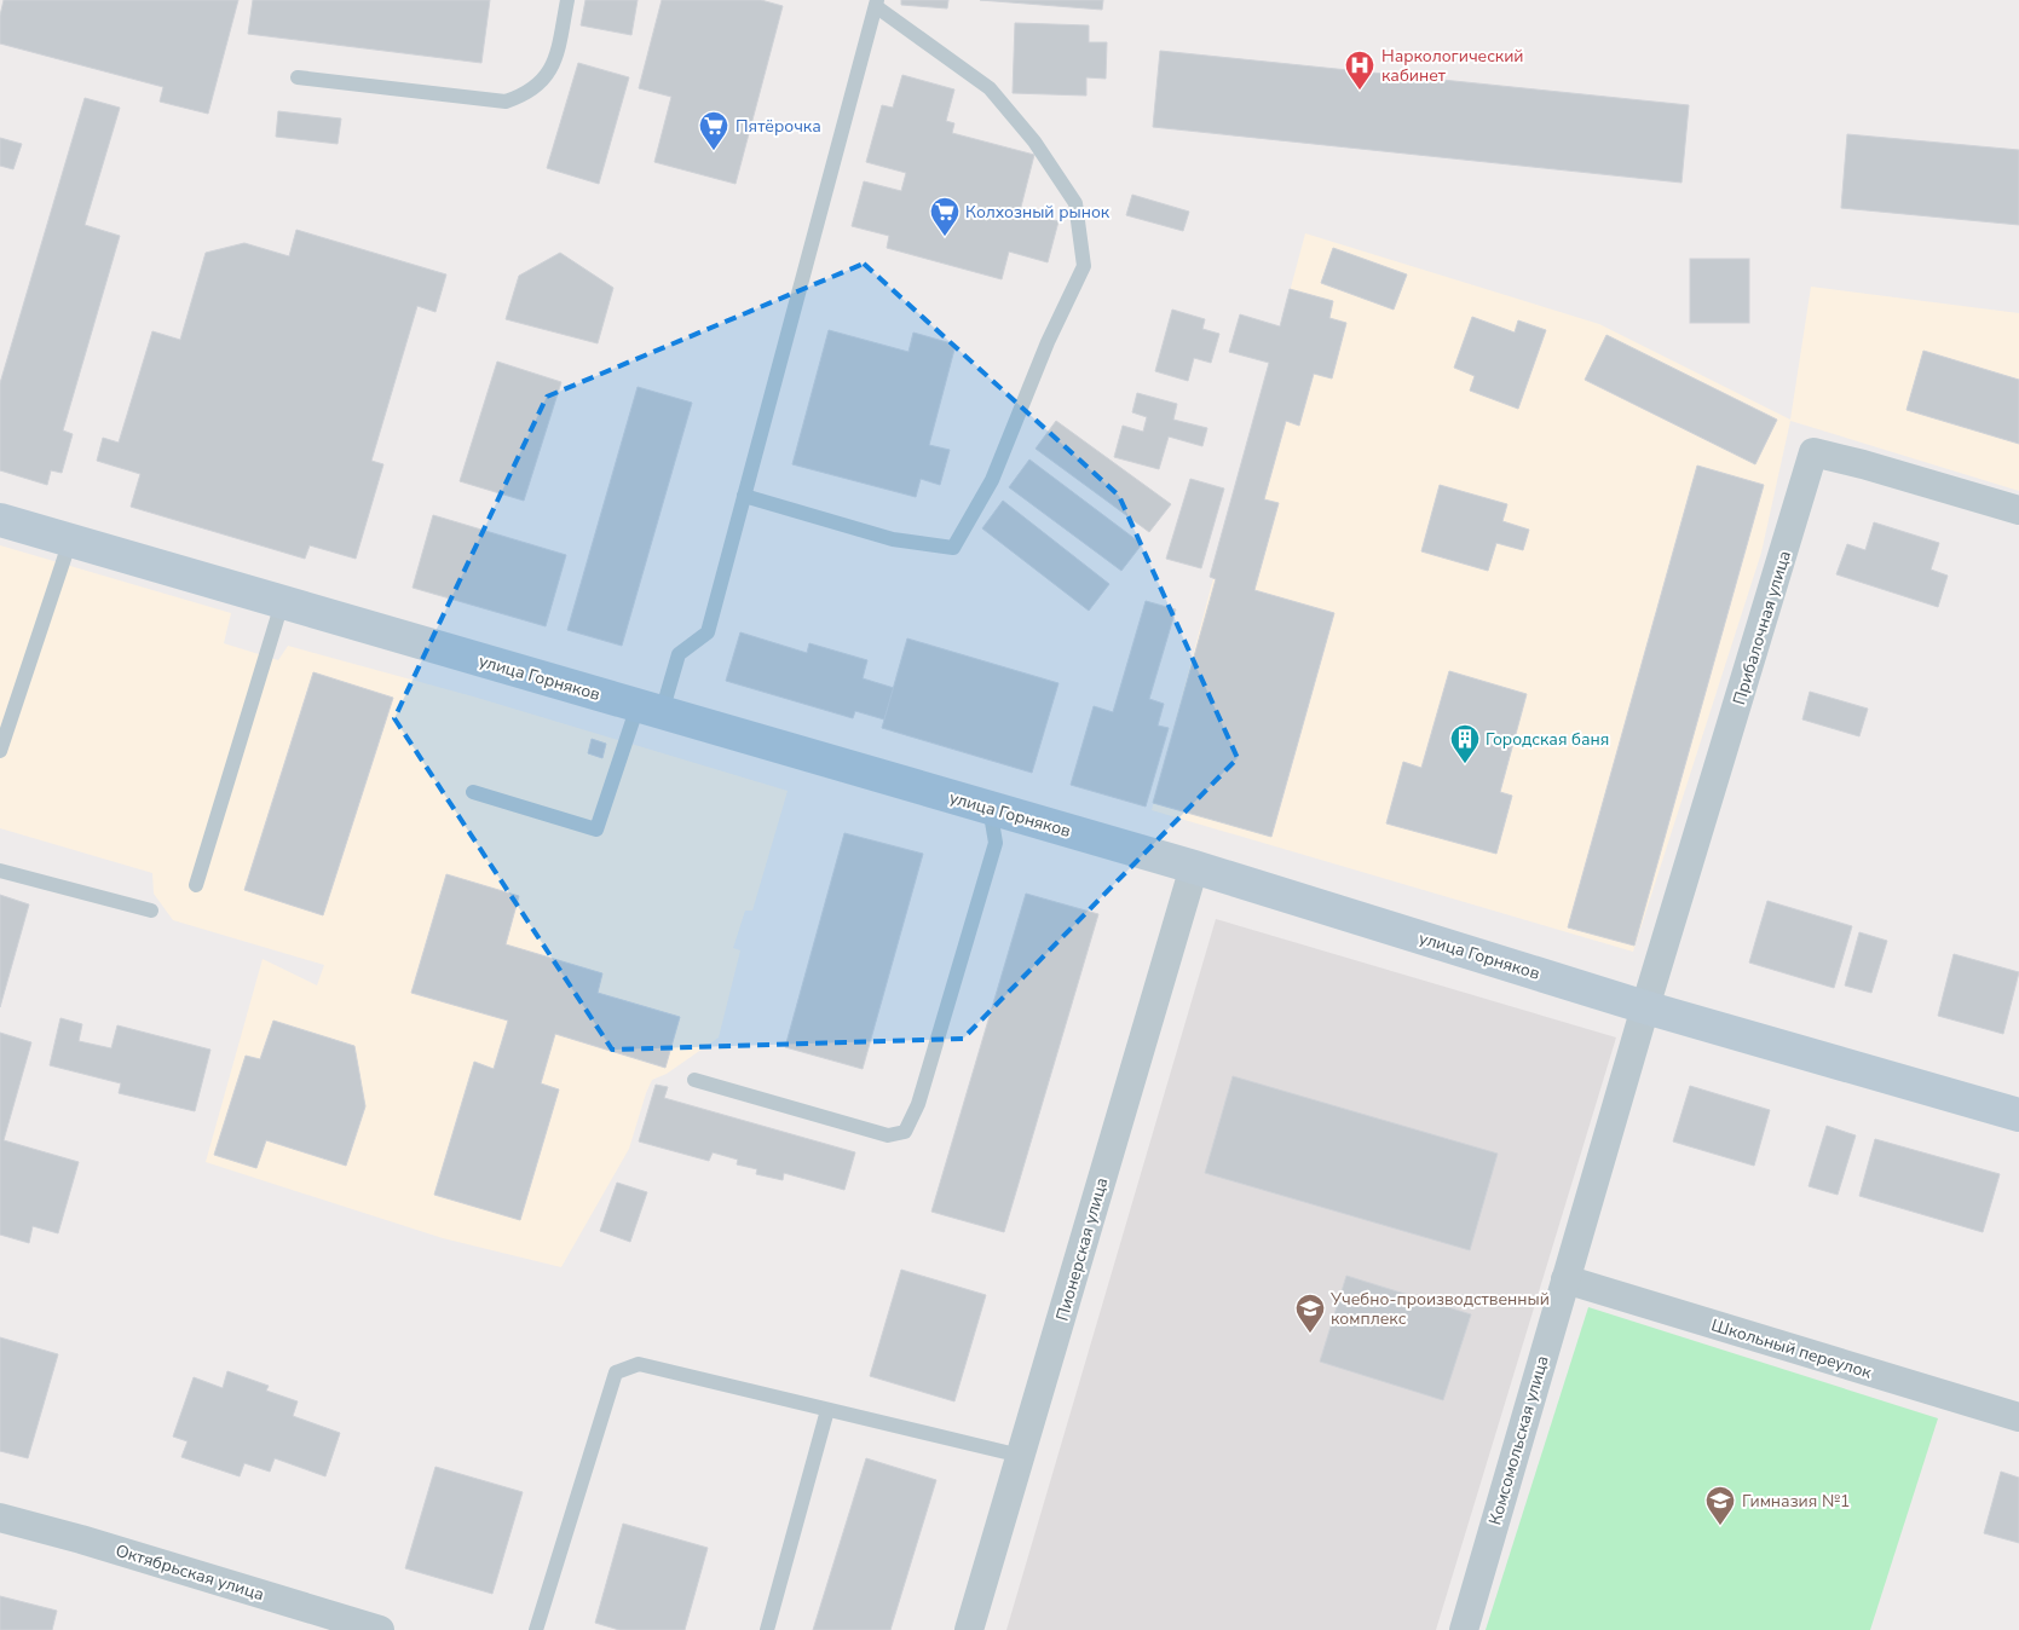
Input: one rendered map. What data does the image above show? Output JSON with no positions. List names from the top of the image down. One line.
{"streets":{"street":["Прибалочная улица","улица Горняков","Пионерская улица","Школьный переулок","Комсомольская улица","Октябрьская улица"]},"crossings":[["Прибалочная улица","улица Горняков"],["Прибалочная улица","Комсомольская улица"],["улица Горняков","Пионерская улица"],["улица Горняков","Комсомольская улица"],["Школьный переулок","Комсомольская улица"]],"places":{"hospital":["Наркологический кабинет"],"supermarket":["Пятёрочка","Колхозный рынок"],"building":["Городская баня"],"school or university":["Учебно-производственный комплекс","Гимназия №1"]}}
